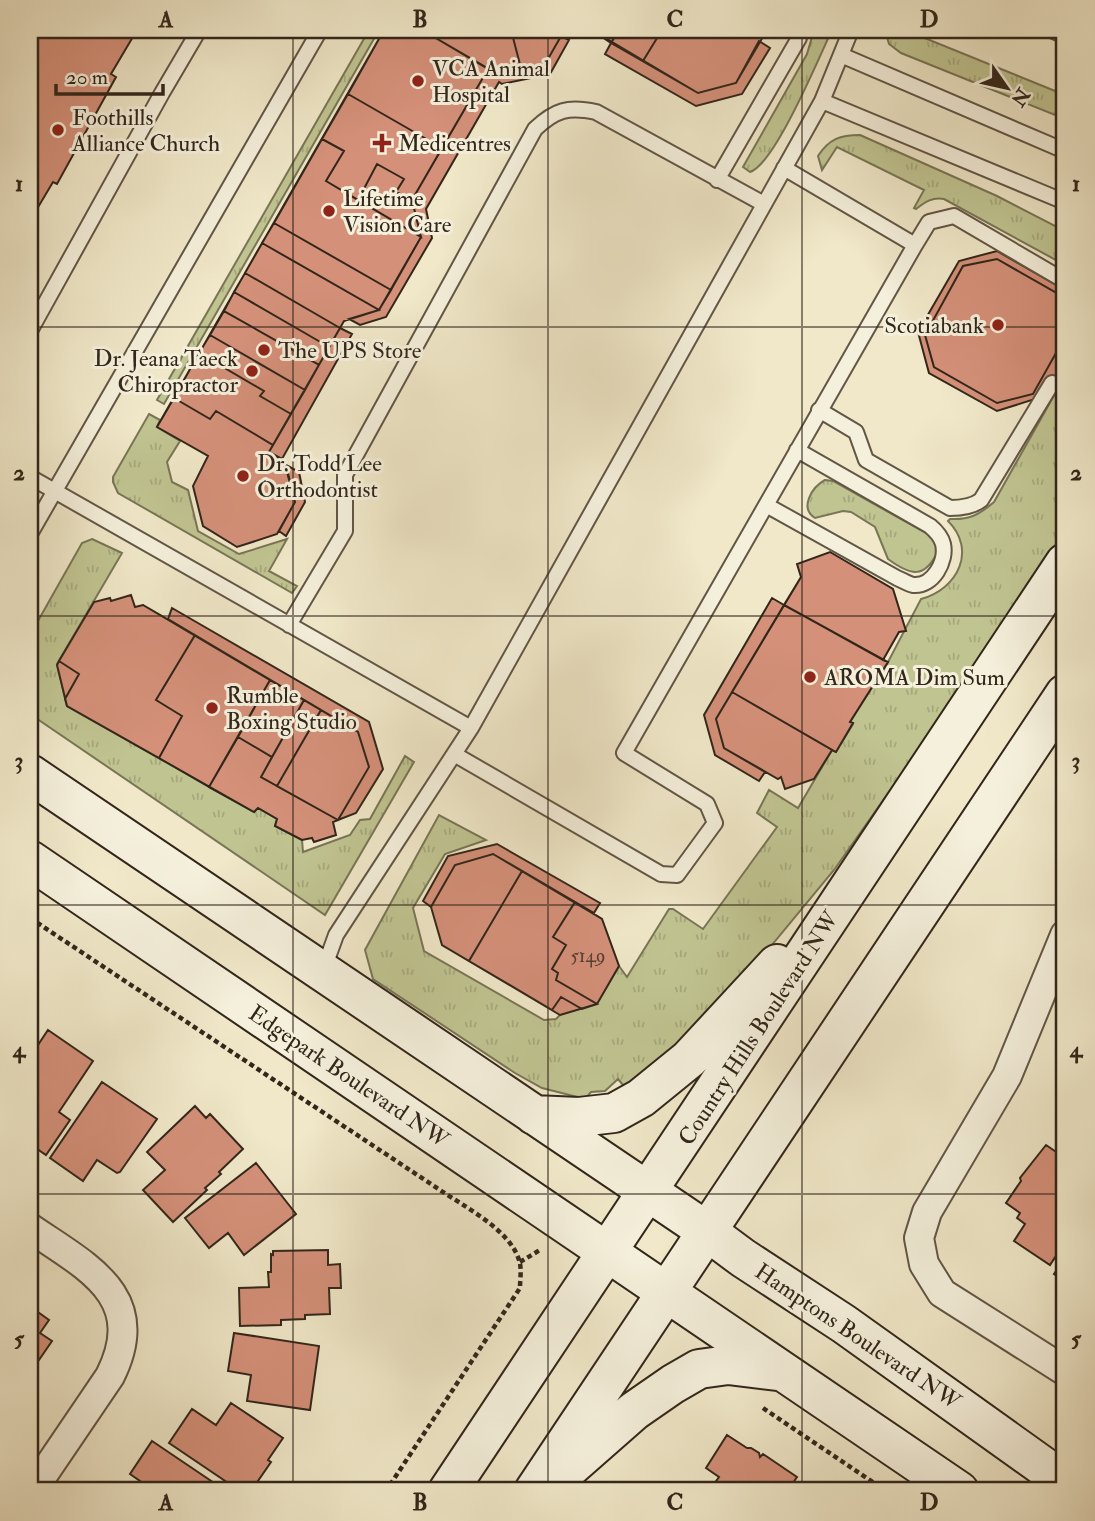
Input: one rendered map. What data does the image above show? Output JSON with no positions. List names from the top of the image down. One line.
{"streets":{"main road":["Country Hills Boulevard NW","Edgepark Boulevard NW","Hamptons Boulevard NW"]},"crossings":[["Country Hills Boulevard NW","Edgepark Boulevard NW"],["Country Hills Boulevard NW","Hamptons Boulevard NW"]],"places":{"other":["VCA Animal Hospital","Foothills Alliance Church","Lifetime Vision Care","Scotiabank","The UPS Store","Dr. Jeana Taeck Chiropractor","Dr. Todd Lee Orthodontist","AROMA Dim Sum","Rumble Boxing Studio"],"health":["Medicentres"]},"house_numbers":["5149"],"scale_bar":"20 m","north":"bottom right","grid":{"columns":["A","B","C","D"],"rows":["1","2","3","4","5"]}}
